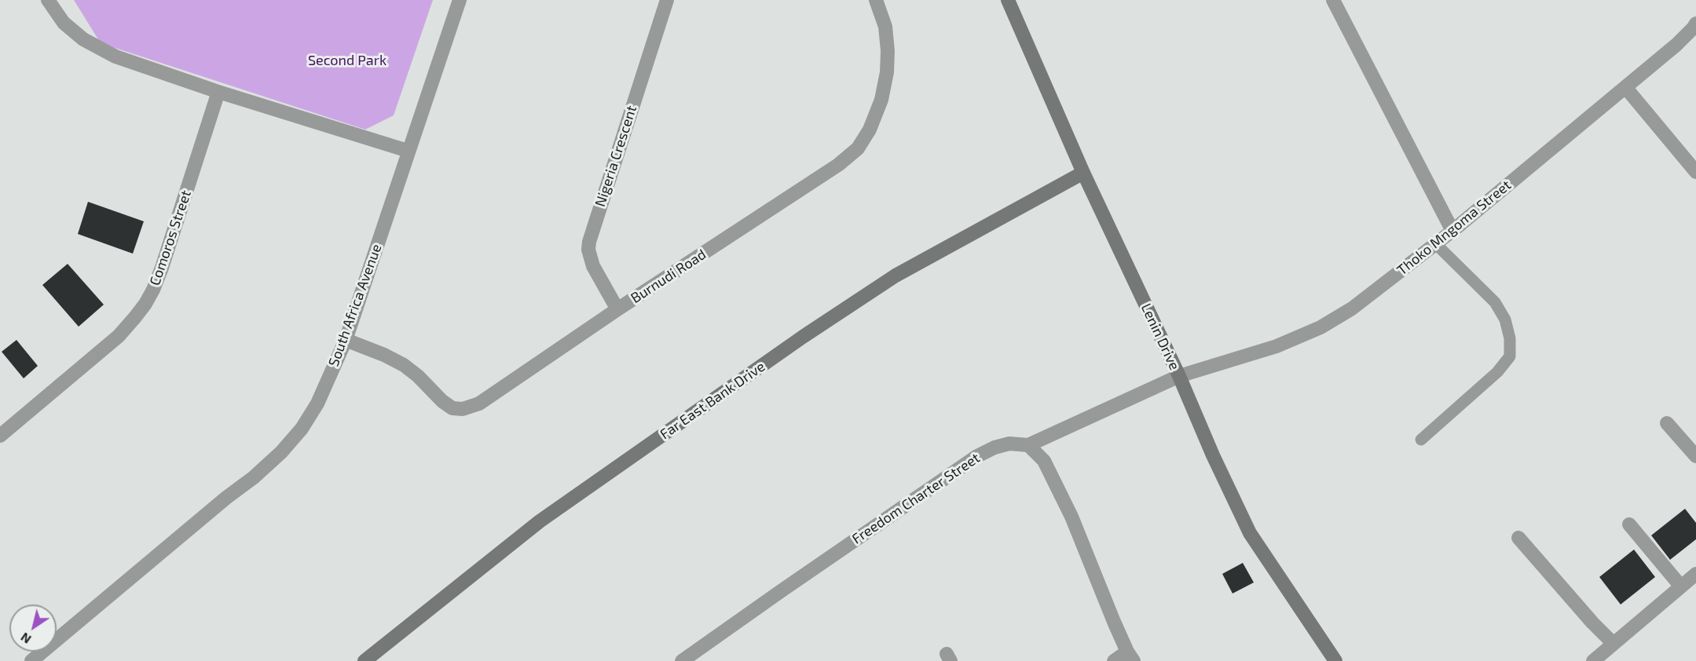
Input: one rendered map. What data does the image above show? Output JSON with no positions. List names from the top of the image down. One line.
{"streets":{"street":["Nigeria Crescent","Thoko Mngoma Street","Comoros Street","Burnudi Road","South Africa Avenue","Lenin Drive","Far East Bank Drive","Freedom Charter Street"]},"crossings":[["Nigeria Crescent","Burnudi Road"],["Thoko Mngoma Street","Lenin Drive"],["Thoko Mngoma Street","Freedom Charter Street"],["Burnudi Road","South Africa Avenue"],["Lenin Drive","Far East Bank Drive"]],"parks":["Second Park"],"north":"bottom left"}
